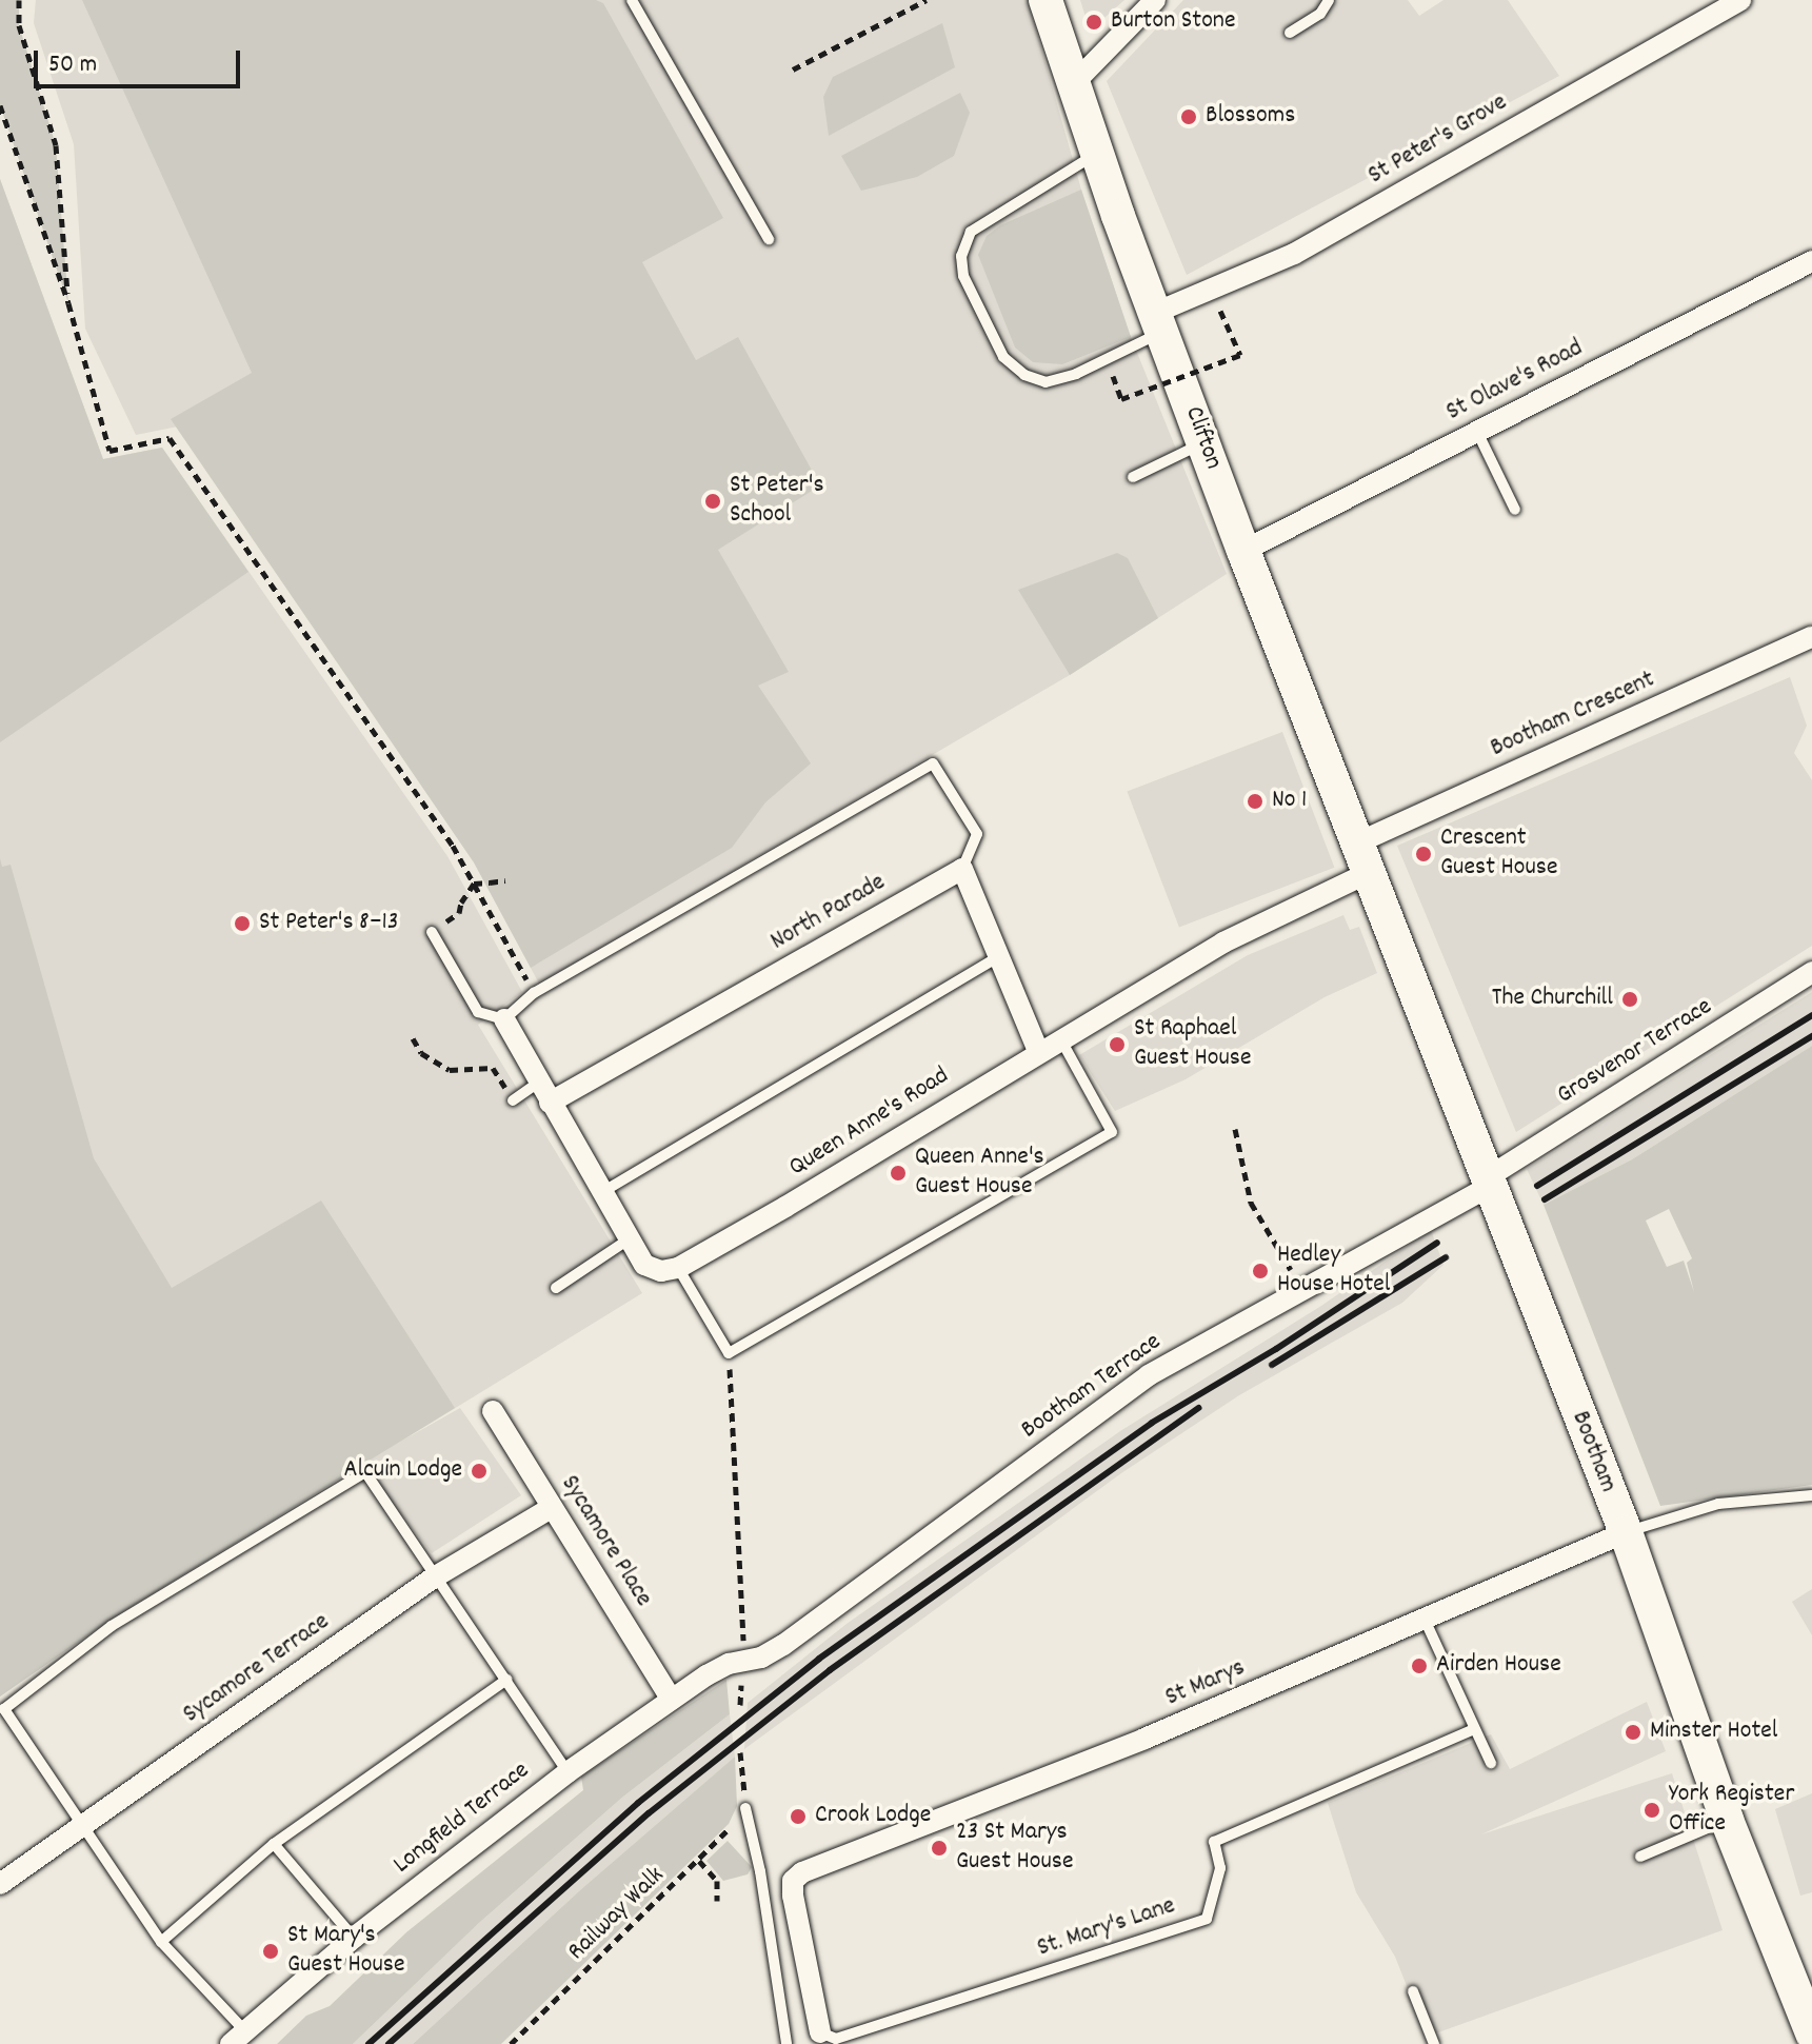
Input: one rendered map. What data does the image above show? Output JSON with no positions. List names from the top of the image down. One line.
{"streets":{"main road":["Clifton","Bootham"],"street":["St Peter's Grove","St Olave's Road","Bootham Crescent","North Parade","Grosvenor Terrace","Queen Anne's Road","Bootham Terrace","Sycamore Place","Sycamore Terrace","St Marys","Longfield Terrace"],"lane":["St. Mary's Lane"],"path":["Railway Walk"]},"crossings":[["St Peter's Grove","Clifton"],["St Olave's Road","Clifton"],["Clifton","Bootham Crescent"],["Clifton","Queen Anne's Road"],["Clifton","Bootham"],["Bootham Crescent","Queen Anne's Road"],["Bootham Crescent","Bootham"],["Grosvenor Terrace","Bootham Terrace"],["Grosvenor Terrace","Bootham"],["Queen Anne's Road","Bootham"],["Bootham Terrace","Bootham"],["Bootham Terrace","Longfield Terrace"],["Bootham","St Marys"],["Sycamore Place","Sycamore Terrace"],["Sycamore Place","Longfield Terrace"],["St Marys","St. Mary's Lane"]],"places":["Burton Stone","Blossoms","St Peter's School","No 1","Crescent Guest House","St Peter's 8–13","The Churchill","St Raphael Guest House","Queen Anne's Guest House","Hedley House Hotel","Alcuin Lodge","Airden House","Minster Hotel","York Register Office","Crook Lodge","23 St Marys Guest House","St Mary's Guest House"],"scale_bar":"50 m"}
